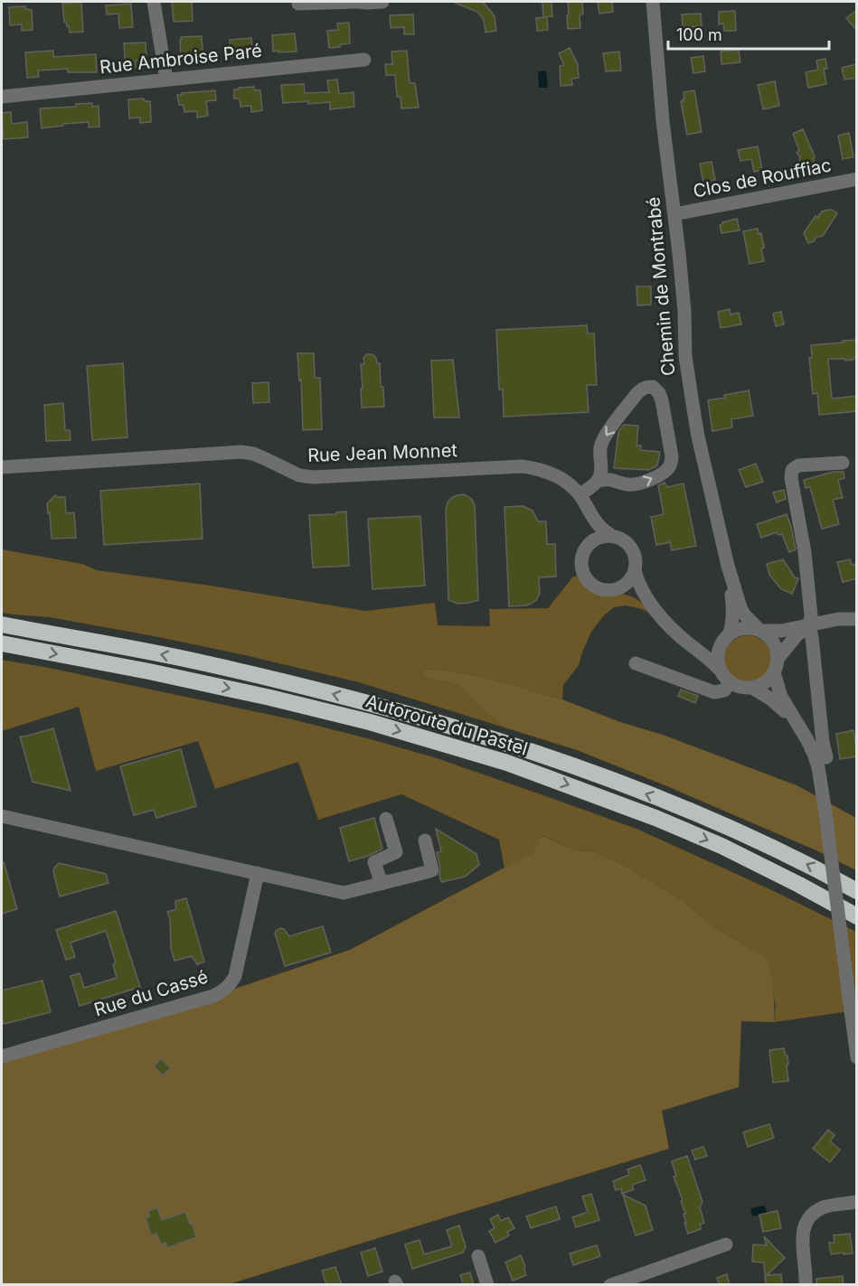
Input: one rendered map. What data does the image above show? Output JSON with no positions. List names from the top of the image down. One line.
{"streets":{"highway":["Autoroute du Pastel"],"street":["Rue Ambroise Paré","Clos de Rouffiac","Chemin de Montrabé","Rue Jean Monnet","Rue du Cassé"]},"crossings":[["Clos de Rouffiac","Chemin de Montrabé"]],"scale_bar":"100 m"}
